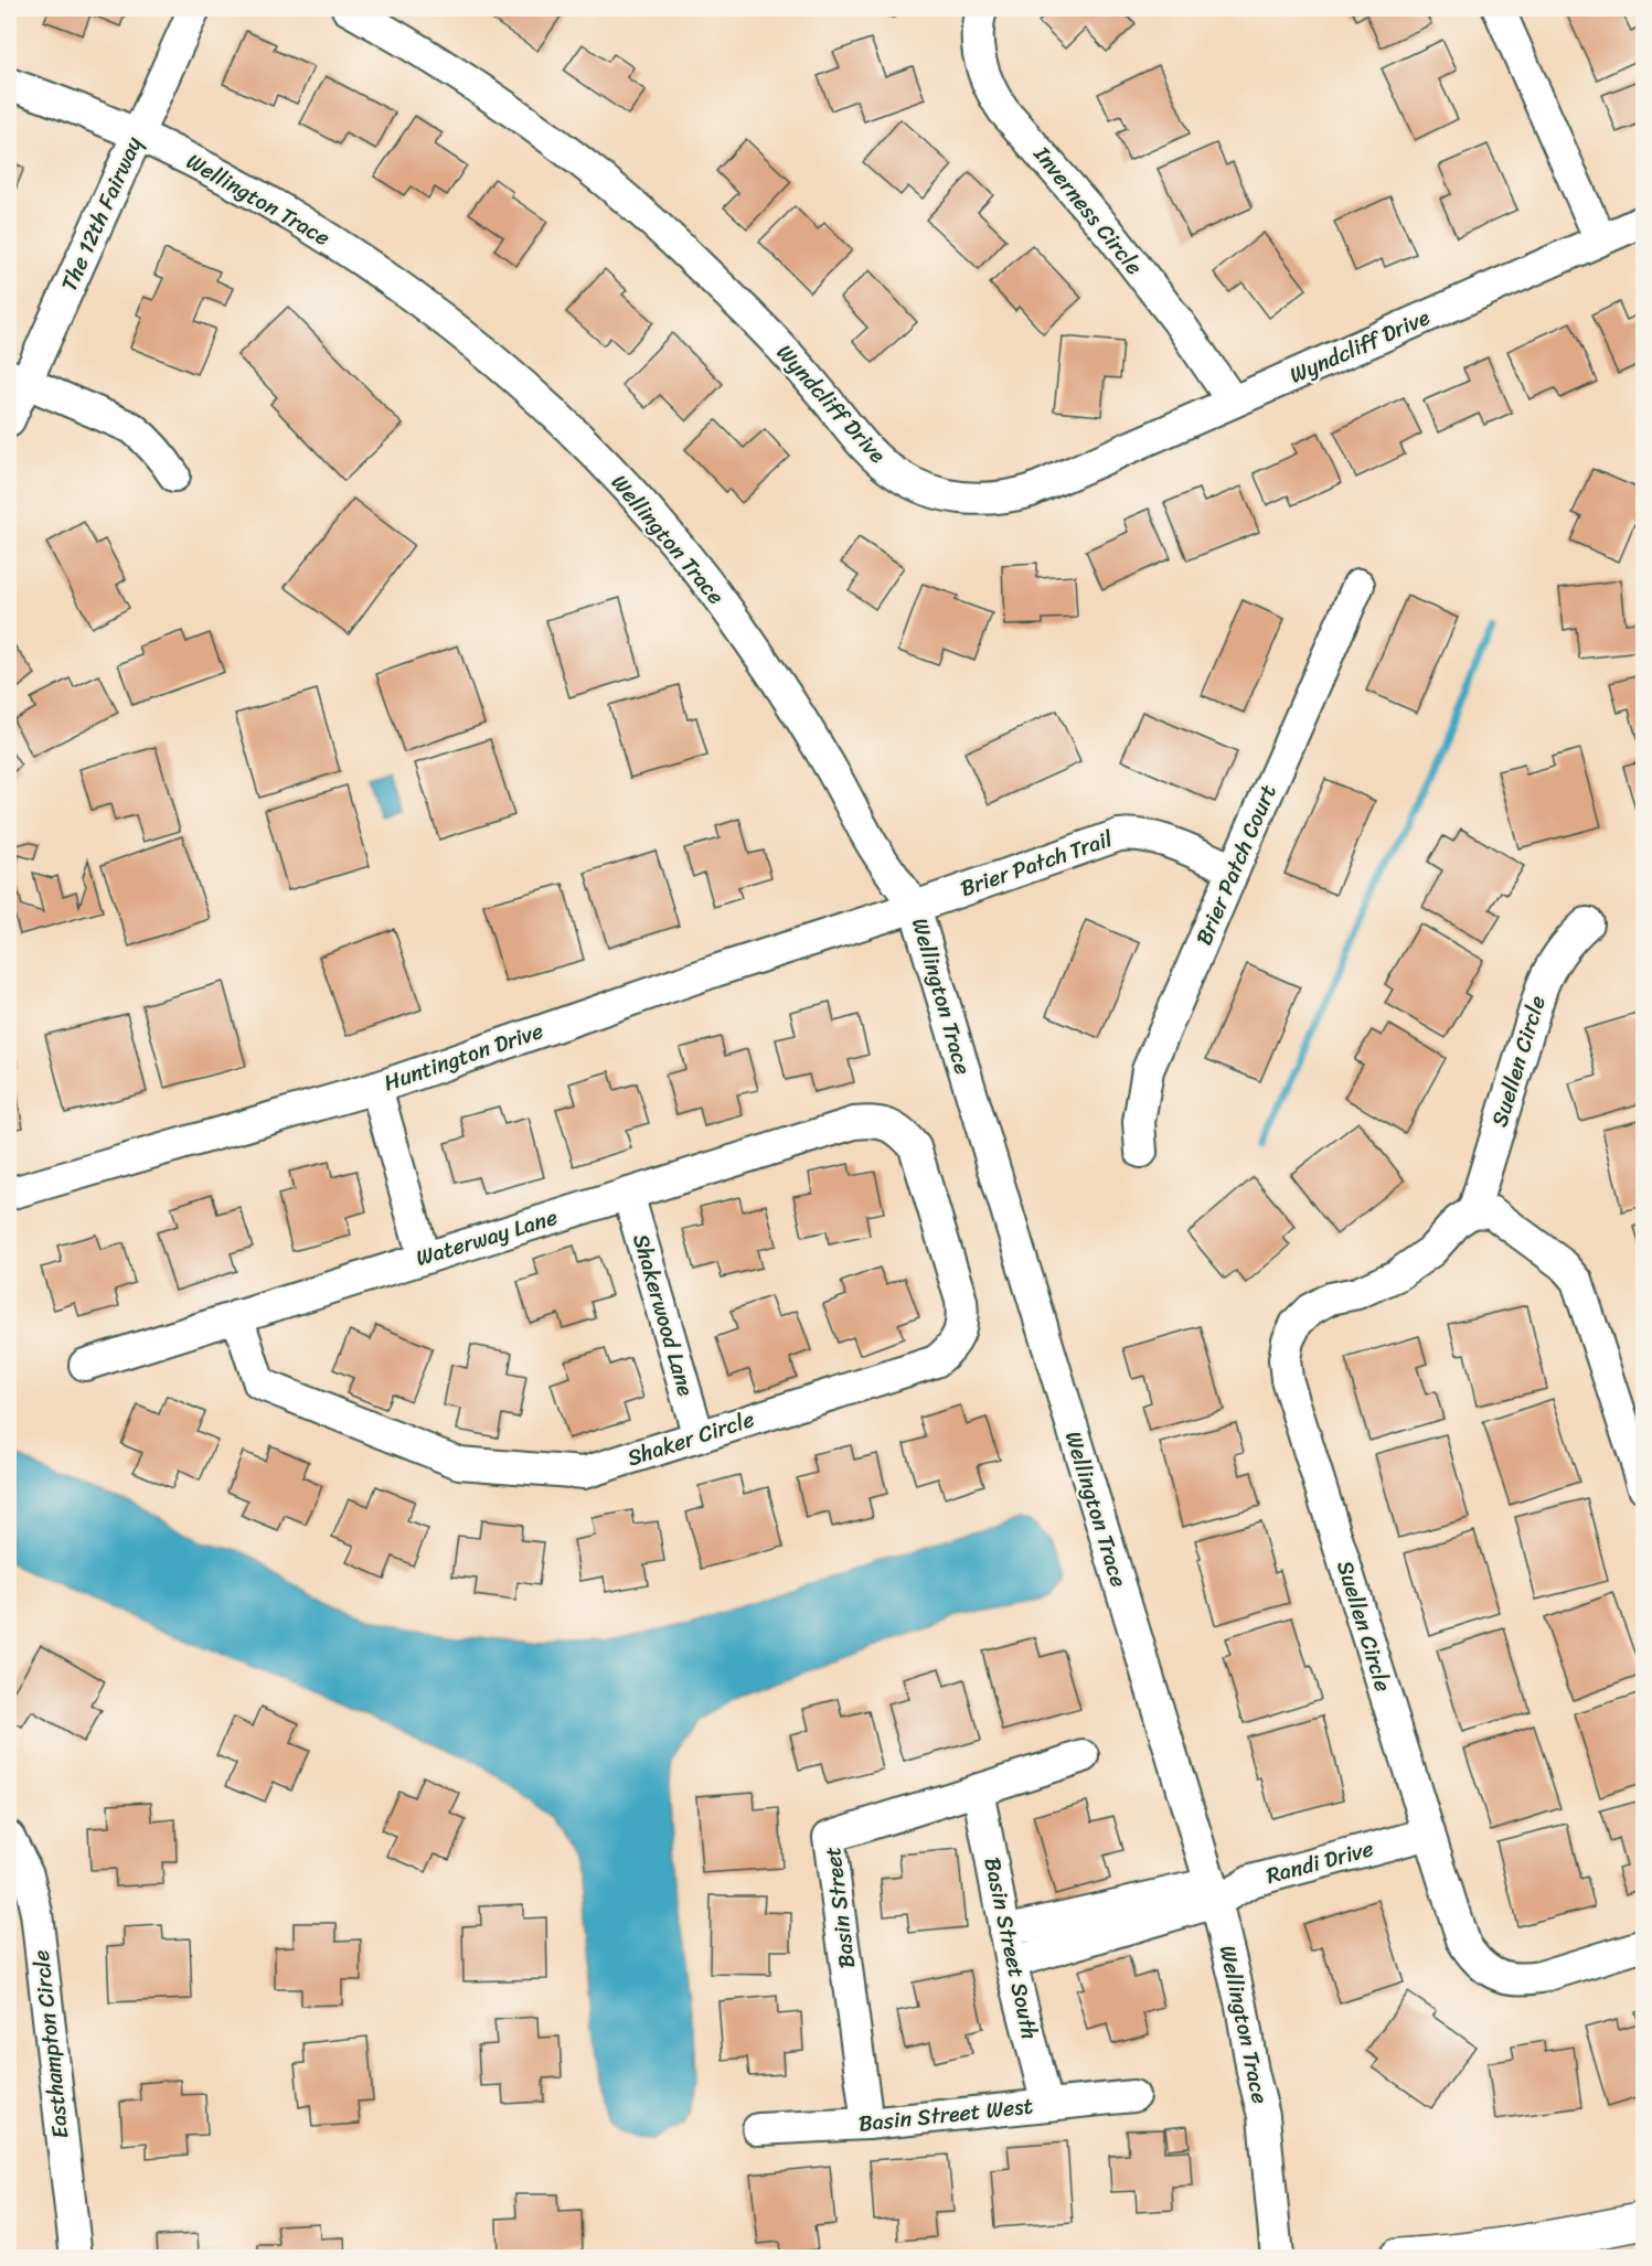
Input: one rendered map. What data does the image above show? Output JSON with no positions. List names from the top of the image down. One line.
{"streets":{"street":["Wellington Trace","Inverness Circle","The 12th Fairway","Wyndcliff Drive","Brier Patch Trail","Brier Patch Court","Huntington Drive","Suellen Circle","Waterway Lane","Shakerwood Lane","Shaker Circle","Randi Drive","Basin Street","Basin Street South","Easthampton Circle","Basin Street West"]},"crossings":[["Wellington Trace","The 12th Fairway"],["Wellington Trace","Brier Patch Trail"],["Wellington Trace","Huntington Drive"],["Wellington Trace","Randi Drive"],["Inverness Circle","Wyndcliff Drive"],["Brier Patch Trail","Brier Patch Court"],["Brier Patch Trail","Huntington Drive"],["Suellen Circle","Randi Drive"],["Waterway Lane","Shakerwood Lane"],["Waterway Lane","Shaker Circle"],["Shakerwood Lane","Shaker Circle"],["Basin Street","Basin Street South"],["Basin Street","Basin Street West"],["Basin Street South","Basin Street West"]]}
